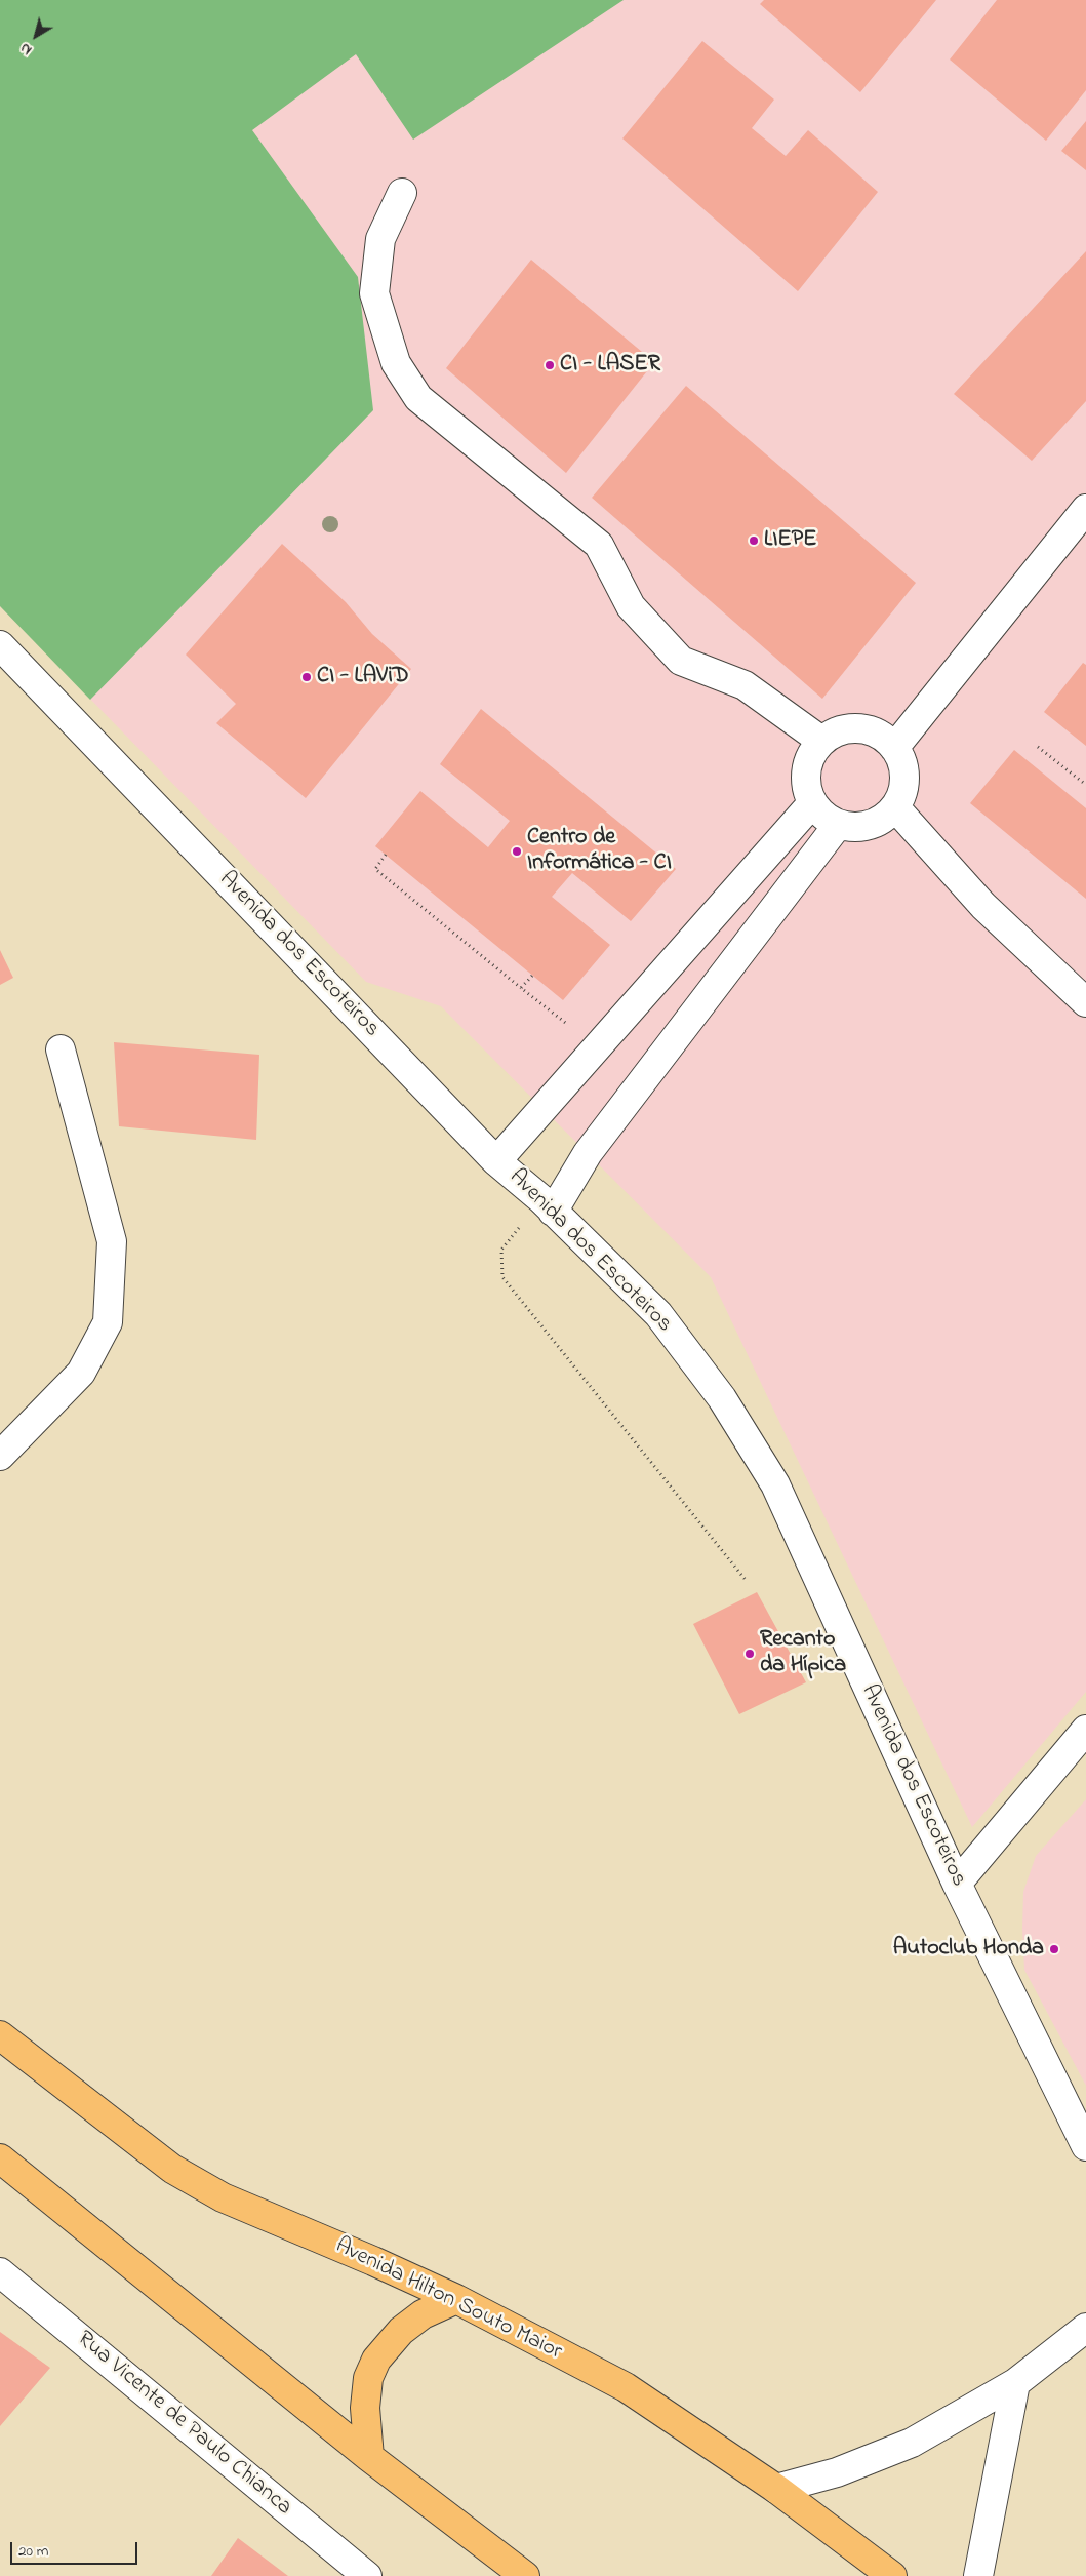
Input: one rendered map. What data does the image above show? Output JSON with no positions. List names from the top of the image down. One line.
{"streets":{"main road":["Avenida Hilton Souto Maior"],"street":["Avenida dos Escoteiros","Rua Vicente de Paulo Chianca"]},"places":["CI - LASER","LIEPE","CI - LAViD","Centro de Informática - CI","Recanto da Hípica","Autoclub Honda"],"scale_bar":"20 m","north":"bottom left"}
